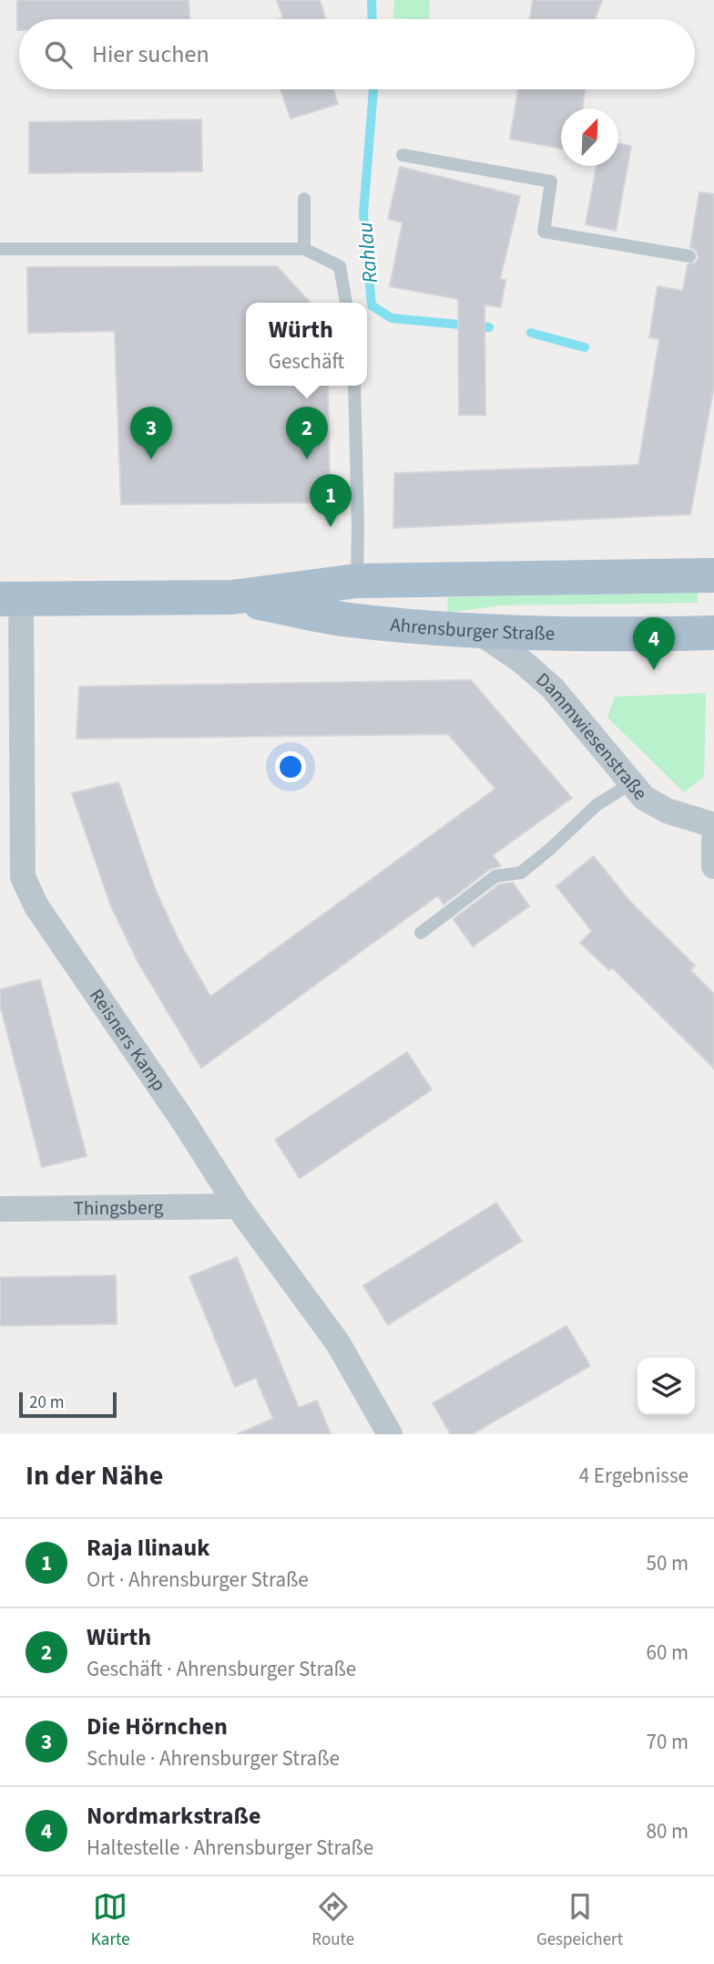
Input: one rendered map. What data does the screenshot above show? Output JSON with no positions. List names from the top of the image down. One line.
{"streets":{"main road":["Ahrensburger Straße"],"street":["Dammwiesenstraße","Reisners Kamp","Thingsberg"]},"crossings":[["Ahrensburger Straße","Dammwiesenstraße"],["Ahrensburger Straße","Reisners Kamp"],["Reisners Kamp","Thingsberg"]],"water":["Rahlau"],"scale_bar":"20 m","north":"top right","page":{"search":"Hier suchen","popup":["Würth","Geschäft"],"pins":["2","3","1","4"],"scale":"20 m","heading":["In der Nähe","4 Ergebnisse"],"list":[{"mark":"1","name":"Raja Ilinauk","note":"Ort · Ahrensburger Straße","value":"50 m"},{"mark":"2","name":"Würth","note":"Geschäft · Ahrensburger Straße","value":"60 m"},{"mark":"3","name":"Die Hörnchen","note":"Schule · Ahrensburger Straße","value":"70 m"},{"mark":"4","name":"Nordmarkstraße","note":"Haltestelle · Ahrensburger Straße","value":"80 m"}],"nav":["Karte","Route","Gespeichert"]}}
